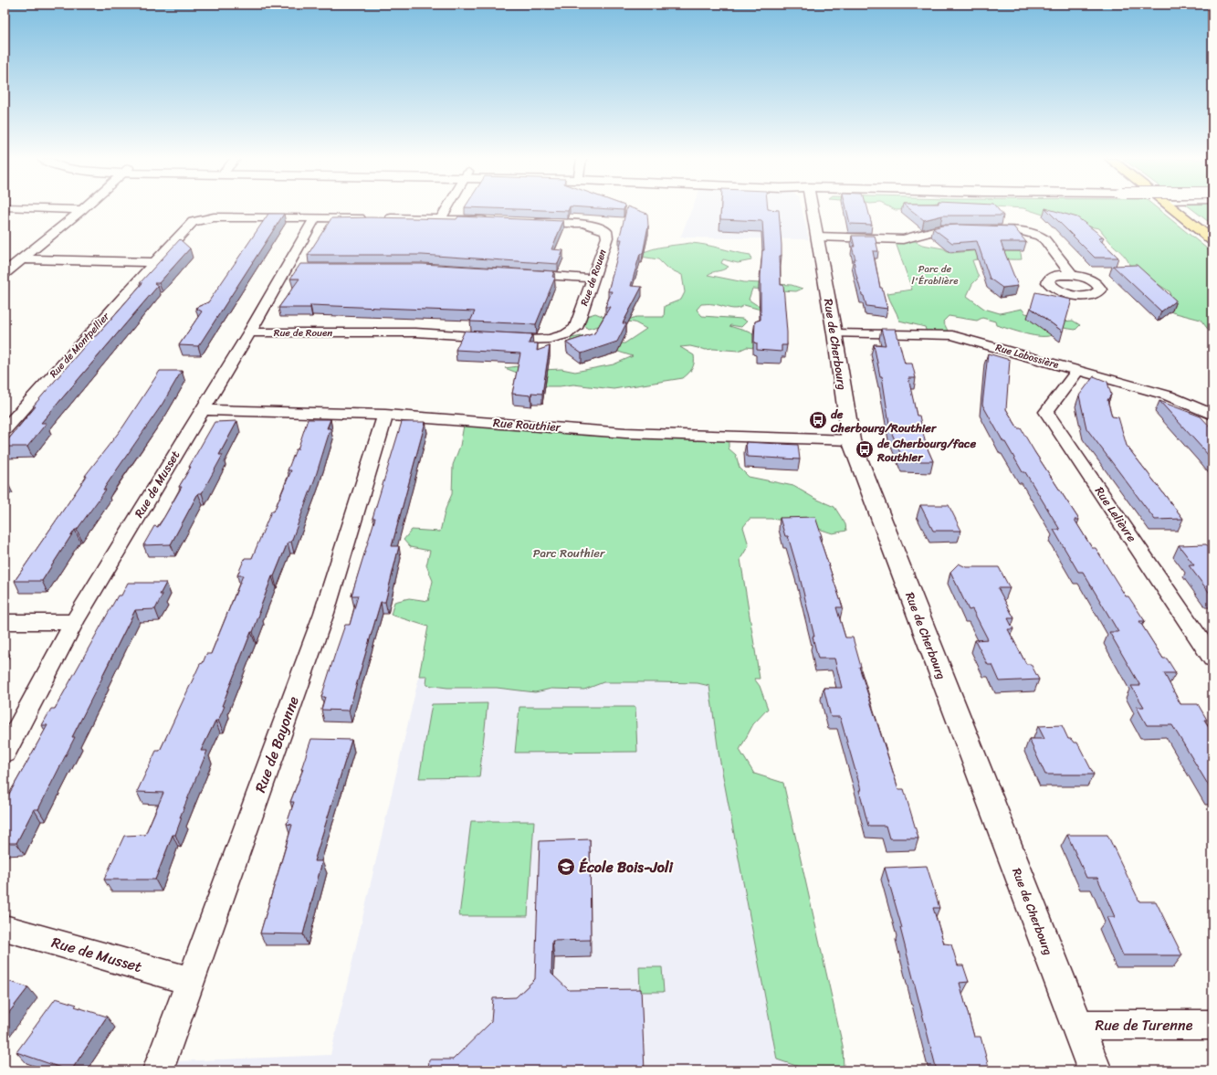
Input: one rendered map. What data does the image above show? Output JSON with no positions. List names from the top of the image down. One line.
{"streets":{"street":["Rue de Rouen","Rue de Cherbourg","Rue de Montpellier","Rue Labossière","Rue Routhier","Rue de Musset","Rue Lelièvre","Rue de Bayonne","Rue de Turenne"]},"crossings":[["Rue de Rouen","Rue de Musset"],["Rue de Cherbourg","Rue Labossière"],["Rue de Cherbourg","Rue Routhier"],["Rue de Cherbourg","Rue de Turenne"],["Rue de Montpellier","Rue de Musset"],["Rue Labossière","Rue Lelièvre"],["Rue Routhier","Rue de Musset"],["Rue Routhier","Rue de Bayonne"],["Rue de Musset","Rue de Bayonne"]],"parks":["Parc de l'Érablière","Parc Routhier"],"places":{"bus stop":["de Cherbourg/Routhier","de Cherbourg/face Routhier"],"school or university":["École Bois-Joli"]}}
